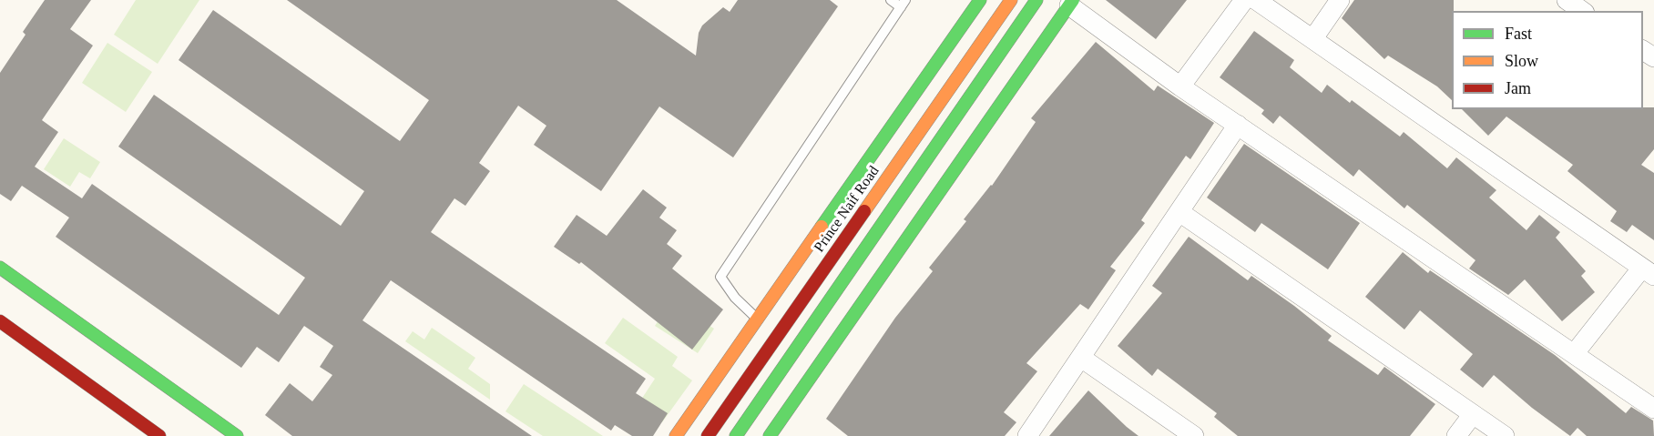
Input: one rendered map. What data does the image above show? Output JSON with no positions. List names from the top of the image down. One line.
{"streets":{"street":["Prince Naif Road"]},"legend":["Fast","Slow","Jam"]}
